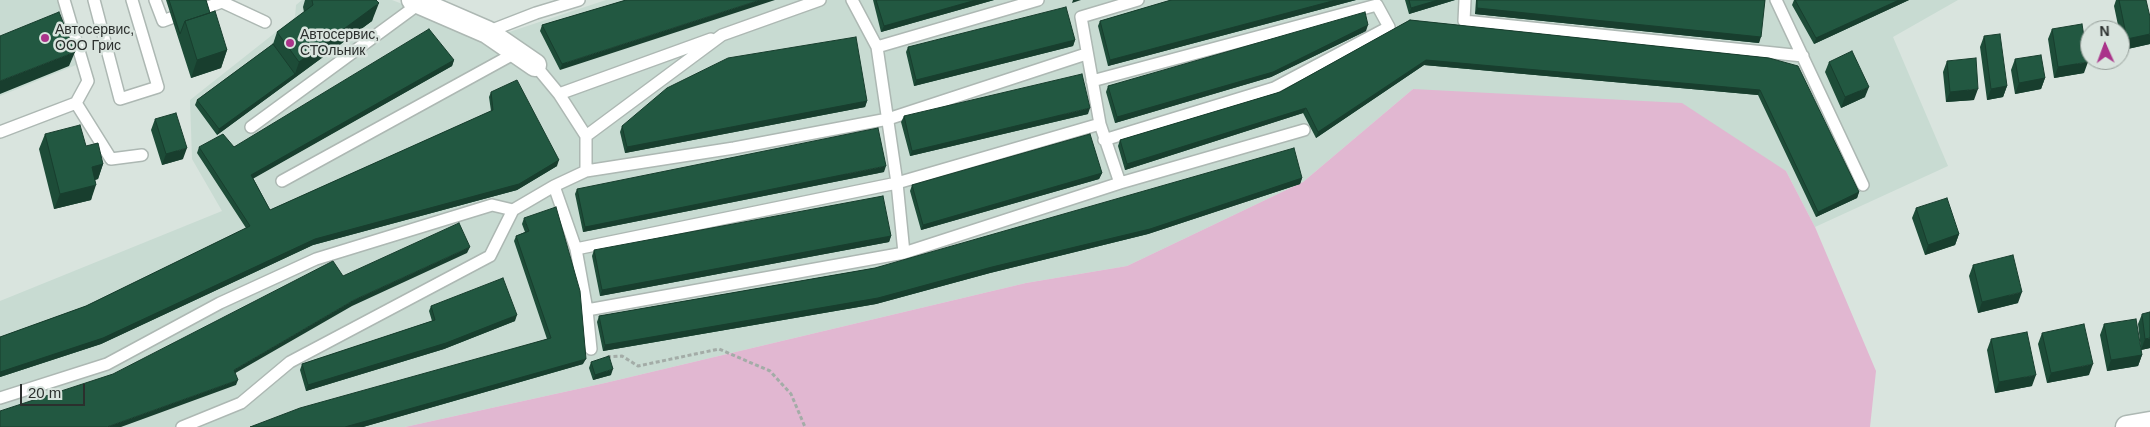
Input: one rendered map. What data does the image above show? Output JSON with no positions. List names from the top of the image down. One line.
{"places":["Автосервис, ООО Грис","Автосервис, СТОльник"],"scale_bar":"20 m","north":"top"}
